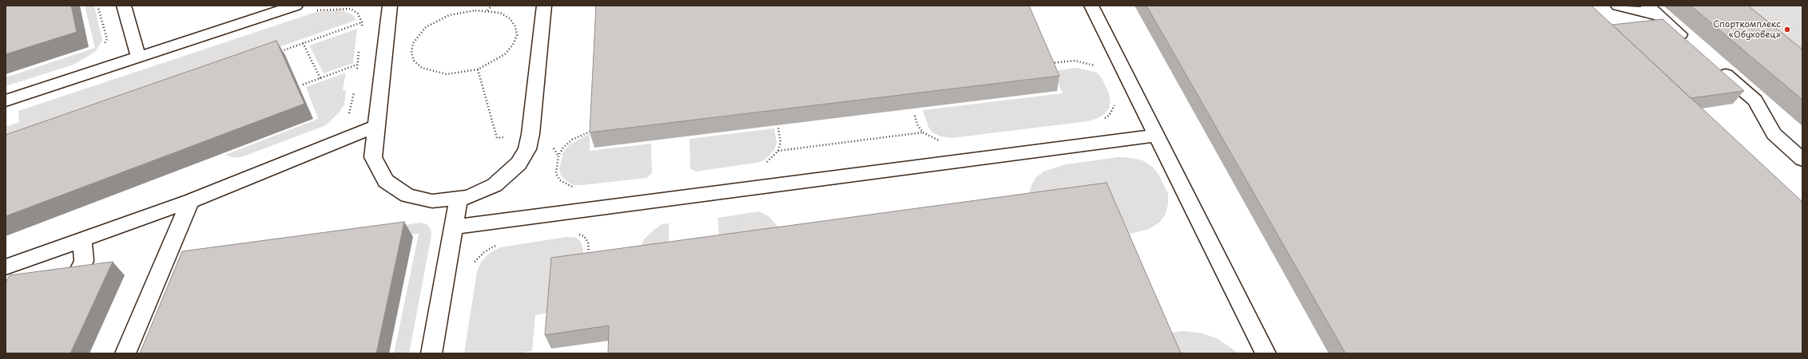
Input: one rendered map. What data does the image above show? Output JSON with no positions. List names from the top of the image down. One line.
{"places":["Спорткомплекс «Обуховец»"]}
